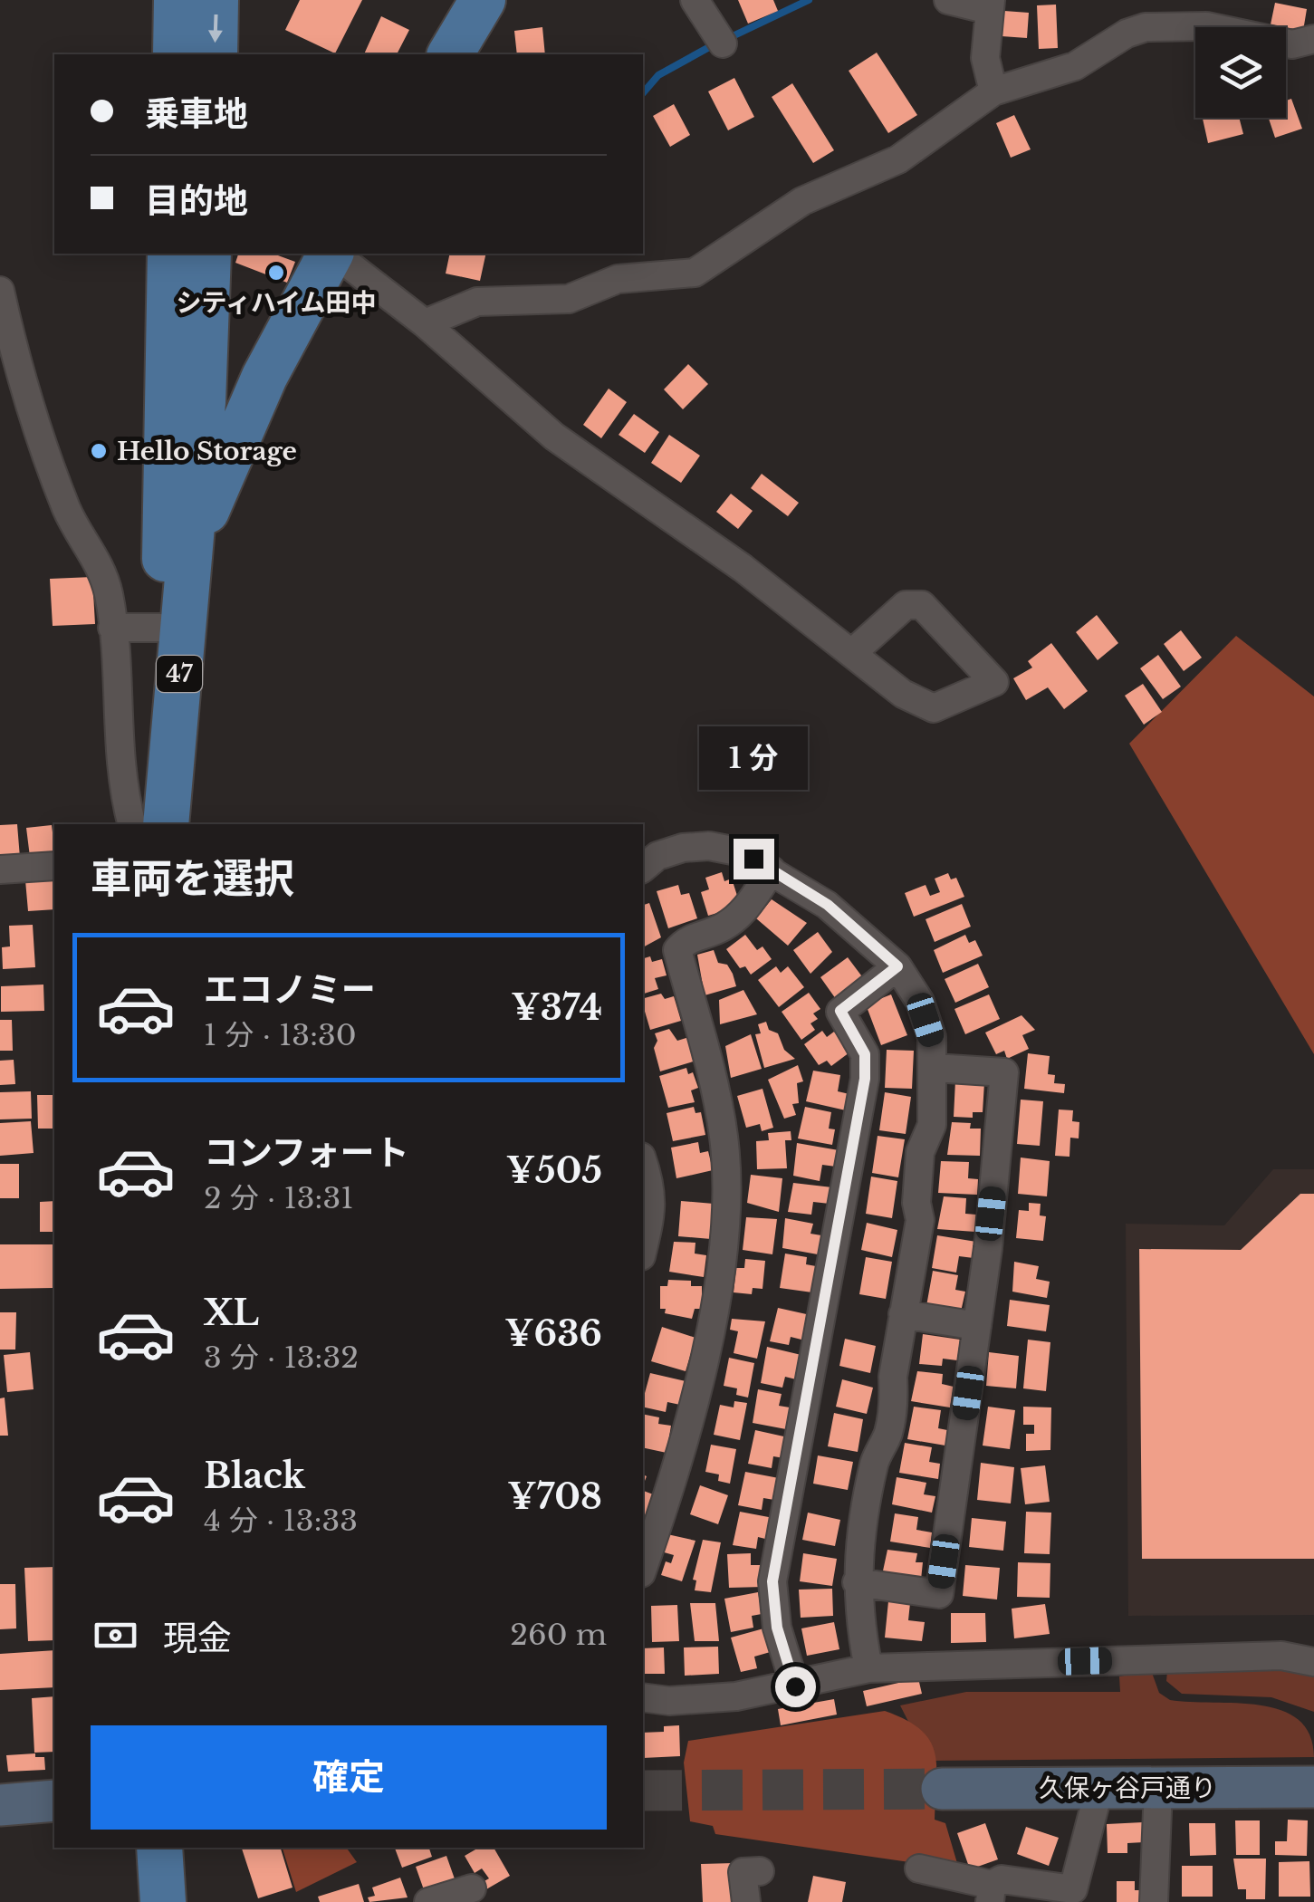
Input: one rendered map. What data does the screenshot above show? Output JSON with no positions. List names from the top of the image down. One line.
{"streets":{"main road":["47"],"street":["久保ヶ谷戸通り"]},"places":["シティハイム田中","Hello Storage"],"page":{"banner":["乗車地","目的地"],"bubble":"1 分","heading":"車両を選択","list":[{"name":"エコノミー","note":"1 分 · 13:30","value":"¥374"},{"name":"コンフォート","note":"2 分 · 13:31","value":"¥505"},{"name":"XL","note":"3 分 · 13:32","value":"¥636"},{"name":"Black","note":"4 分 · 13:33","value":"¥708"}],"pay":["現金","260 m"],"buttons":"確定"}}
